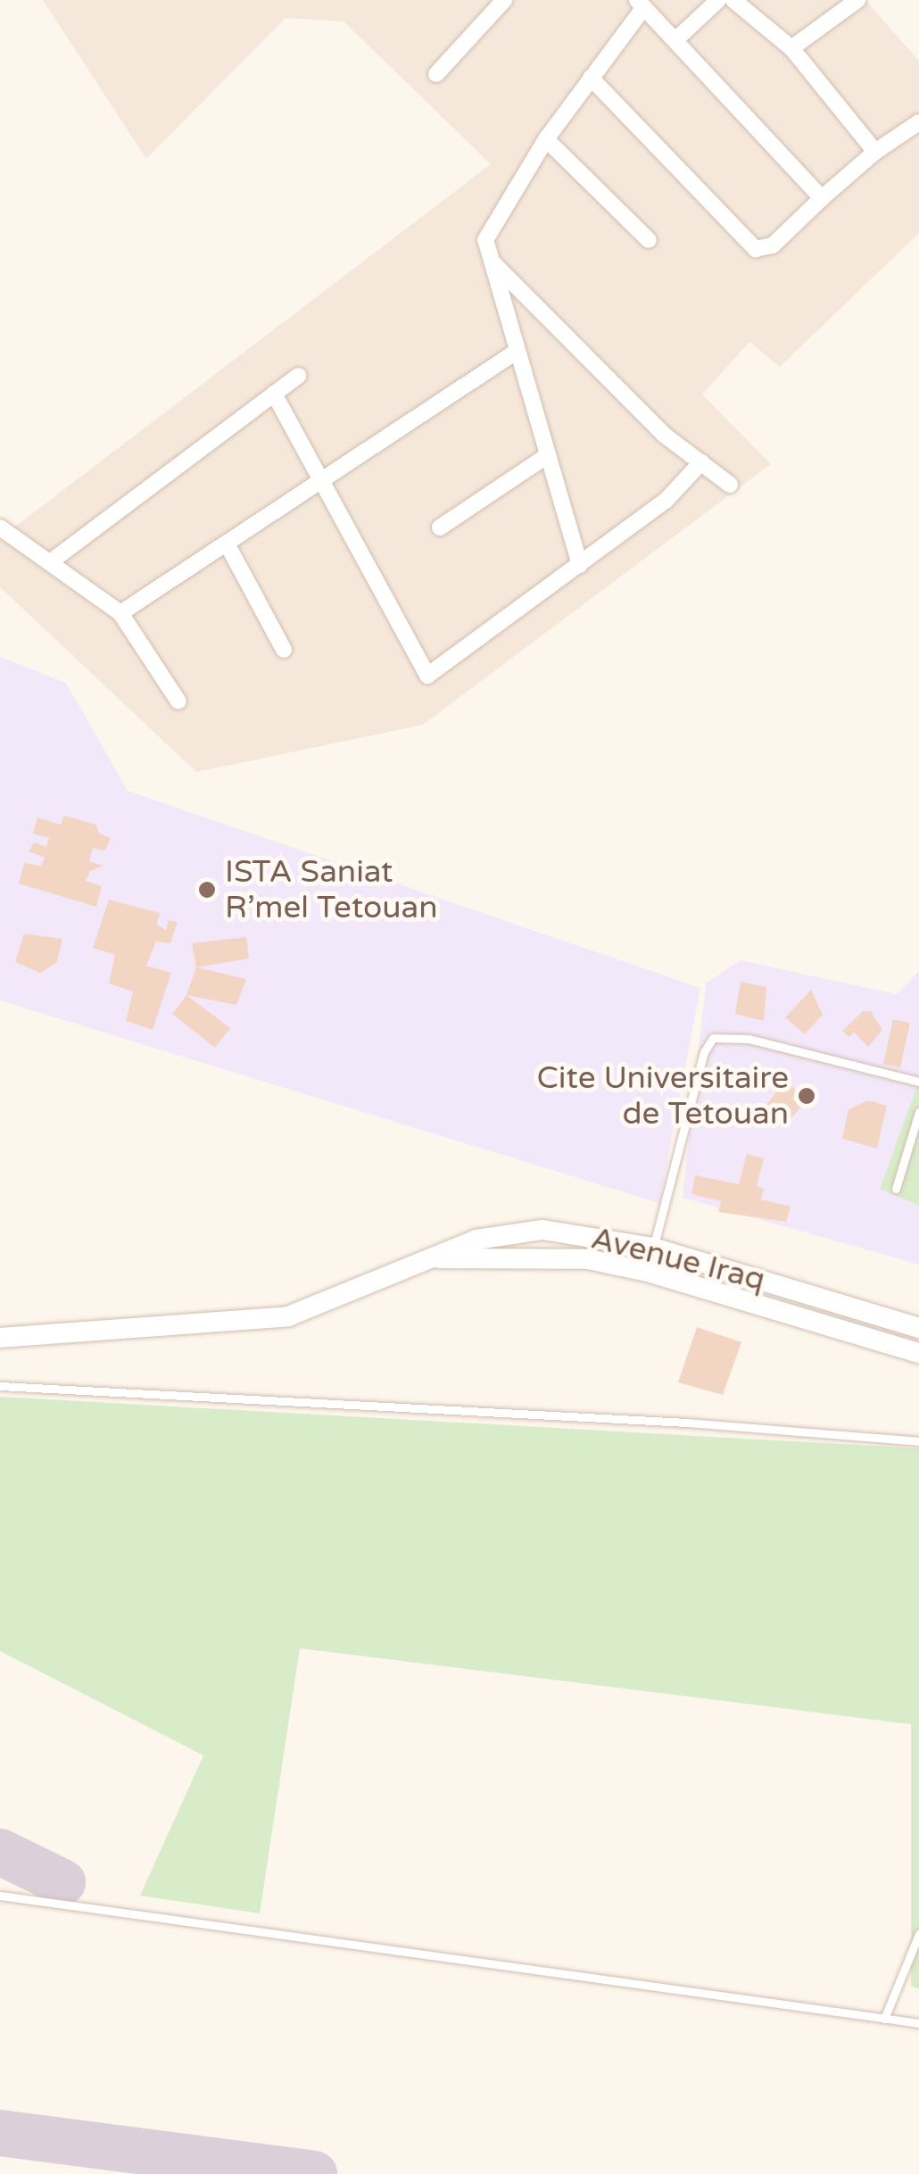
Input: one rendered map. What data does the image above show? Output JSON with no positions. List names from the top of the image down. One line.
{"streets":{"street":["Avenue Iraq"]},"places":["ISTA Saniat R’mel Tetouan","Cite Universitaire de Tetouan"]}
